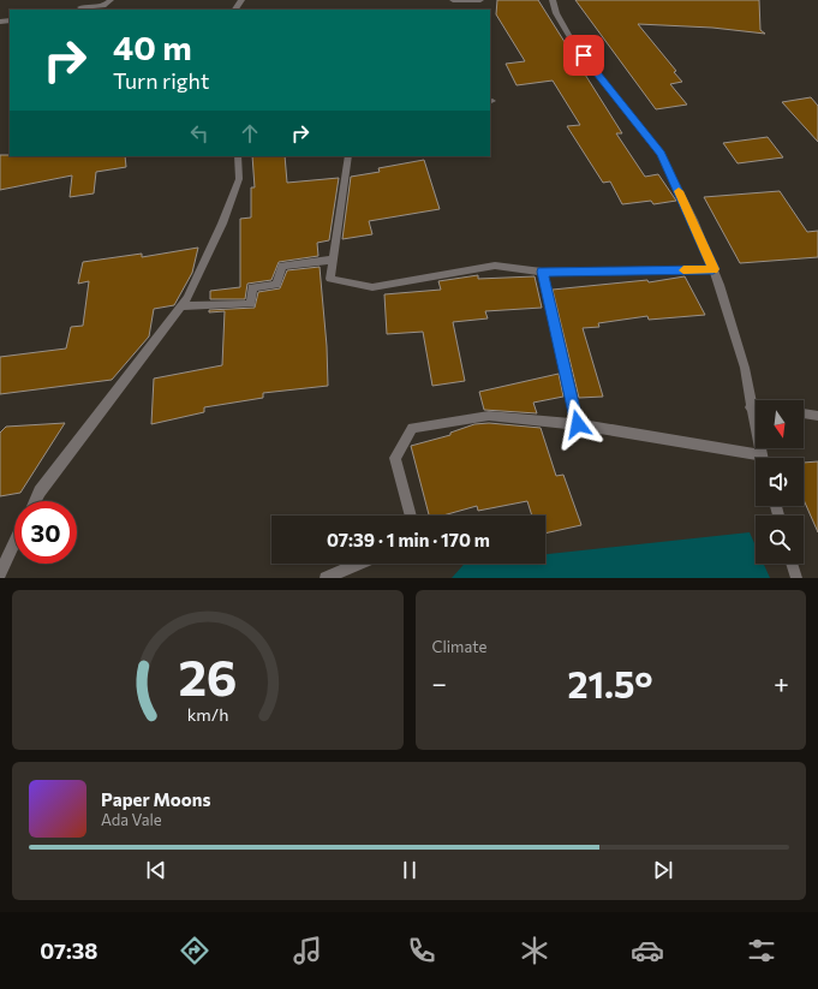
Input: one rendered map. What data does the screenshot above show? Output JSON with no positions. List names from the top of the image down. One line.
{"north":"bottom","page":{"turn":["40 m","Turn right"],"limit":"30","trip":"07:39 · 1 min · 170 m","tile":"Climate","heat":["−","21.5°","+"],"song":["Paper Moons","Ada Vale"],"tabs":"07:38","gauge":["26","km/h"]}}
